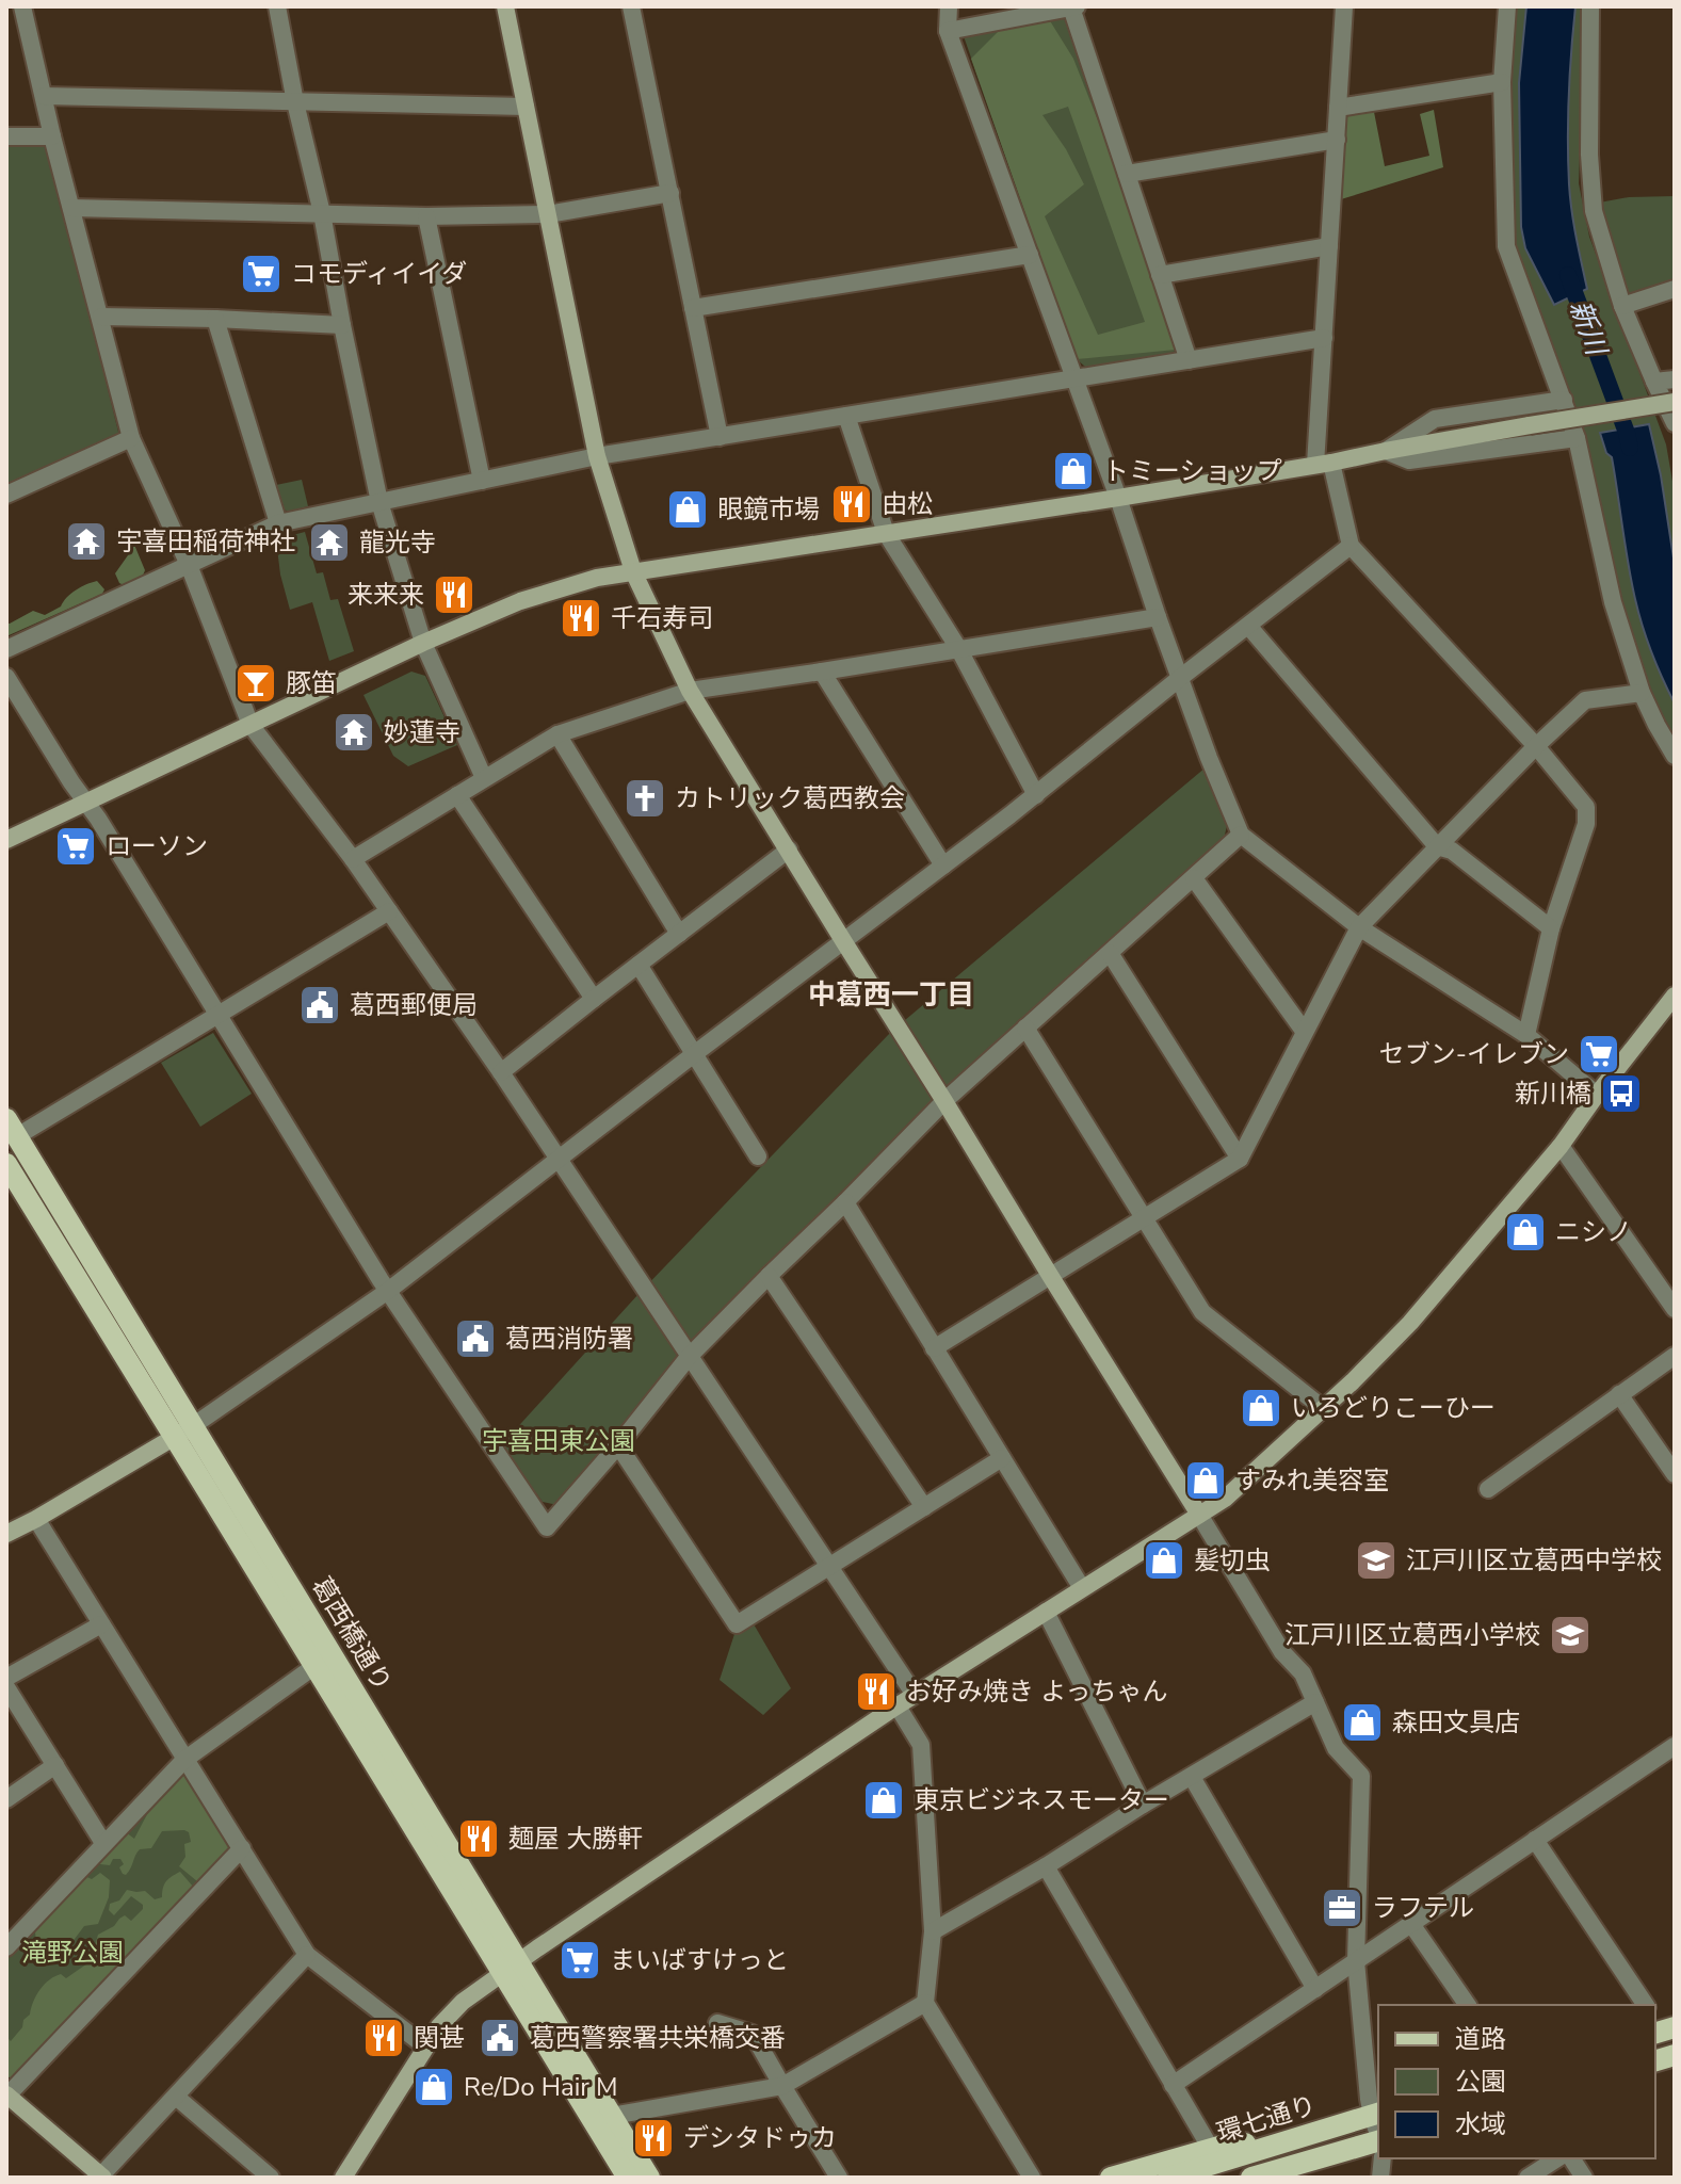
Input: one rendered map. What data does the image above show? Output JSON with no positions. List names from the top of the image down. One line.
{"streets":{"main road":["葛西橋通り","環七通り"]},"districts":["中葛西一丁目"],"water":["新川"],"parks":["宇喜田東公園","滝野公園"],"places":{"supermarket":["コモディイイダ","ローソン","セブン-イレブン","まいばすけっと"],"shop":["トミーショップ","眼鏡市場","ニシノ","いろどりこーひー","すみれ美容室","髪切虫","森田文具店","東京ビジネスモーター","Re/Do Hair M"],"restaurant":["由松","来来来","千石寿司","お好み焼き よっちゃん","麺屋 大勝軒","関甚","デシタドゥカ"],"temple":["宇喜田稲荷神社","龍光寺","妙蓮寺"],"bar":["豚笛"],"church":["カトリック葛西教会"],"public building":["葛西郵便局","葛西消防署","葛西警察署共栄橋交番"],"bus stop":["新川橋"],"school or university":["江戸川区立葛西中学校","江戸川区立葛西小学校"],"office":["ラフテル"]},"legend":["道路","公園","水域"]}
